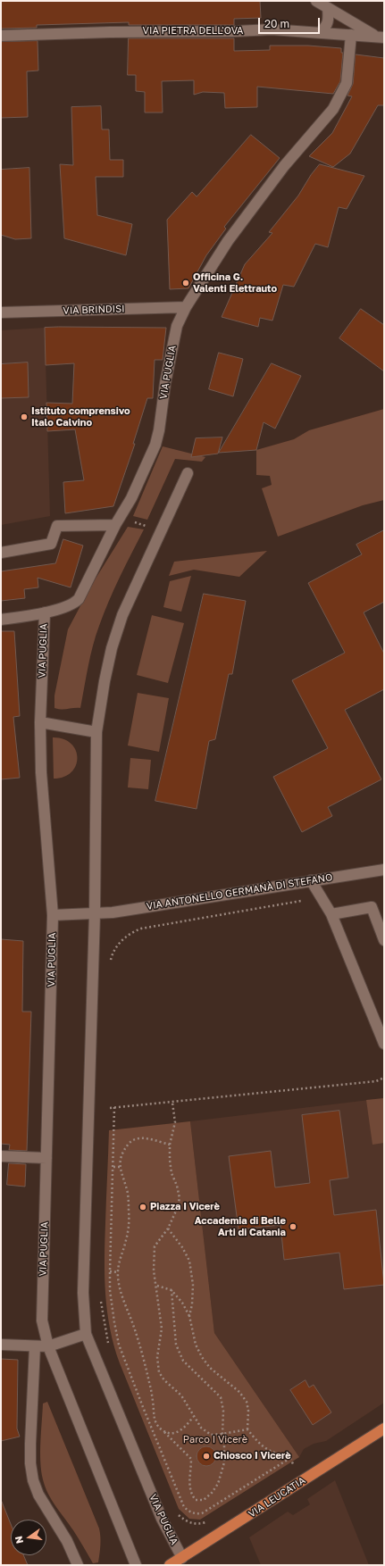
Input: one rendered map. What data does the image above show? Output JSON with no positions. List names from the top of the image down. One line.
{"streets":{"main road":["VIA LEUCATIA"],"street":["VIA PIETRA DELL'OVA","VIA BRINDISI","VIA PUGLIA","VIA ANTONELLO GERMANÀ DI STEFANO"]},"crossings":[["VIA PIETRA DELL'OVA","VIA PUGLIA"],["VIA BRINDISI","VIA PUGLIA"],["VIA PUGLIA","VIA ANTONELLO GERMANÀ DI STEFANO"],["VIA PUGLIA","VIA LEUCATIA"]],"parks":["Parco I Vicerè"],"places":["Officina G. Valenti Elettrauto","Istituto comprensivo Italo Calvino","Piazza I Vicerè","Accademia di Belle Arti di Catania","Chiosco I Vicerè"],"scale_bar":"20 m","north":"left"}
